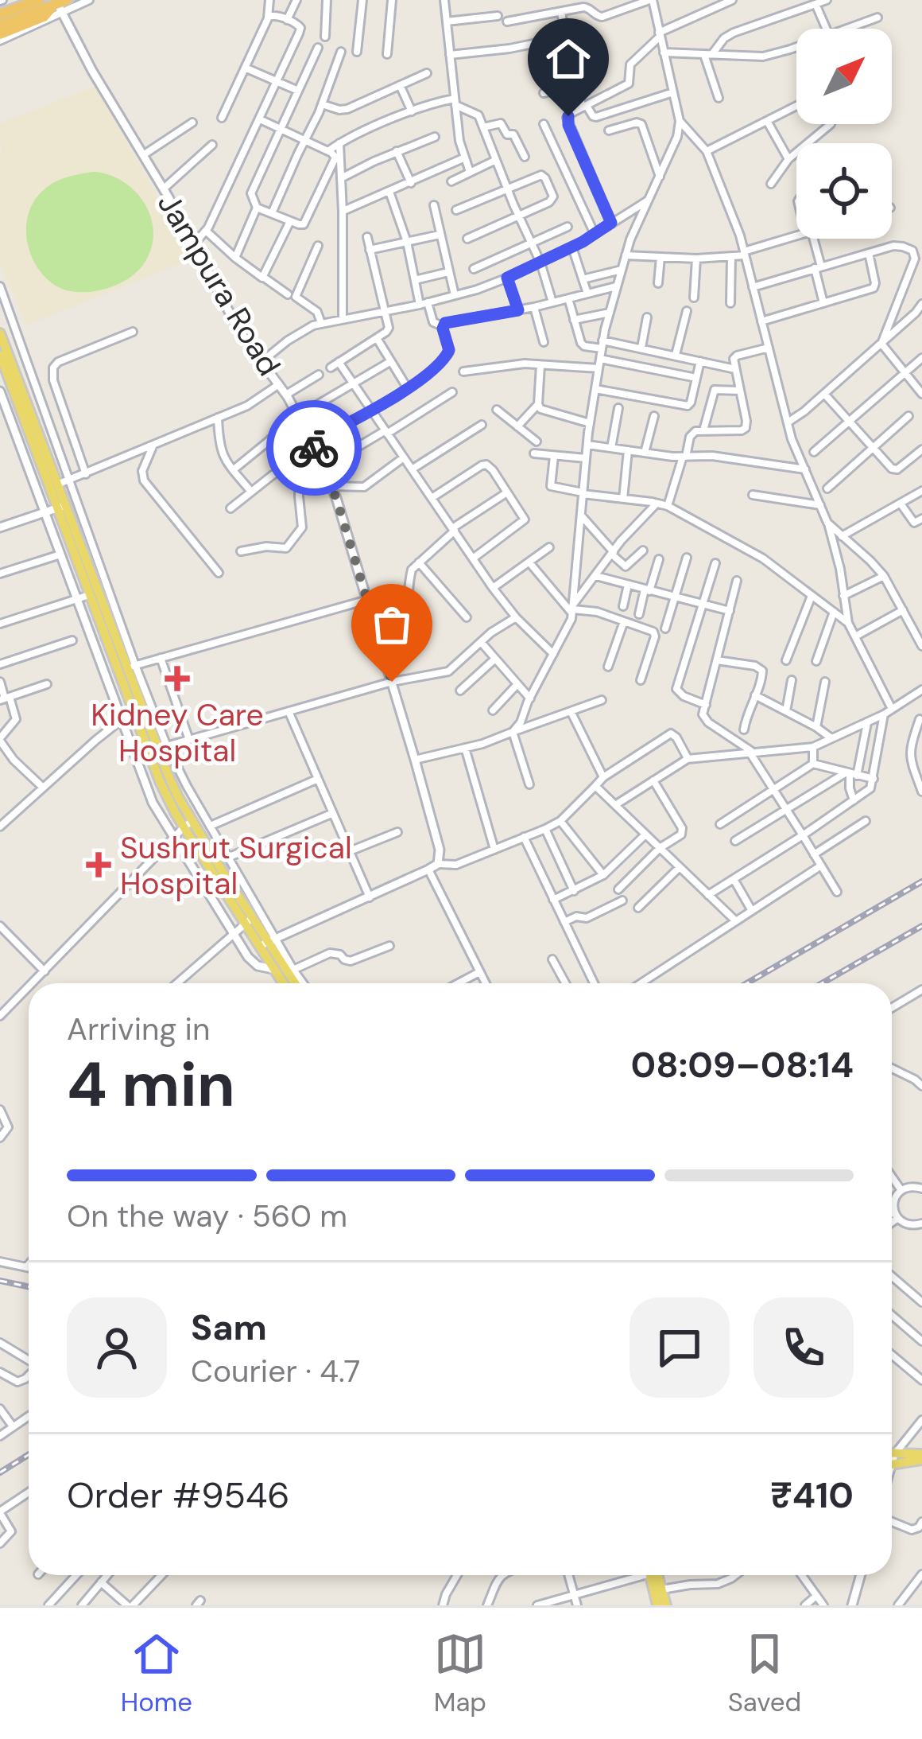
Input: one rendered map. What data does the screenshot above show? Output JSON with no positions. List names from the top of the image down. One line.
{"streets":{"street":["Jampura Road"]},"places":{"health":["Kidney Care Hospital","Sushrut Surgical Hospital"]},"north":"top right","page":{"heading":["4 min","Arriving in","08:09–08:14"],"panel":["Sam","Courier · 4.7","Order #9546","₹410"],"bar":"On the way · 560 m","tabs":["Home","Map","Saved"]}}
